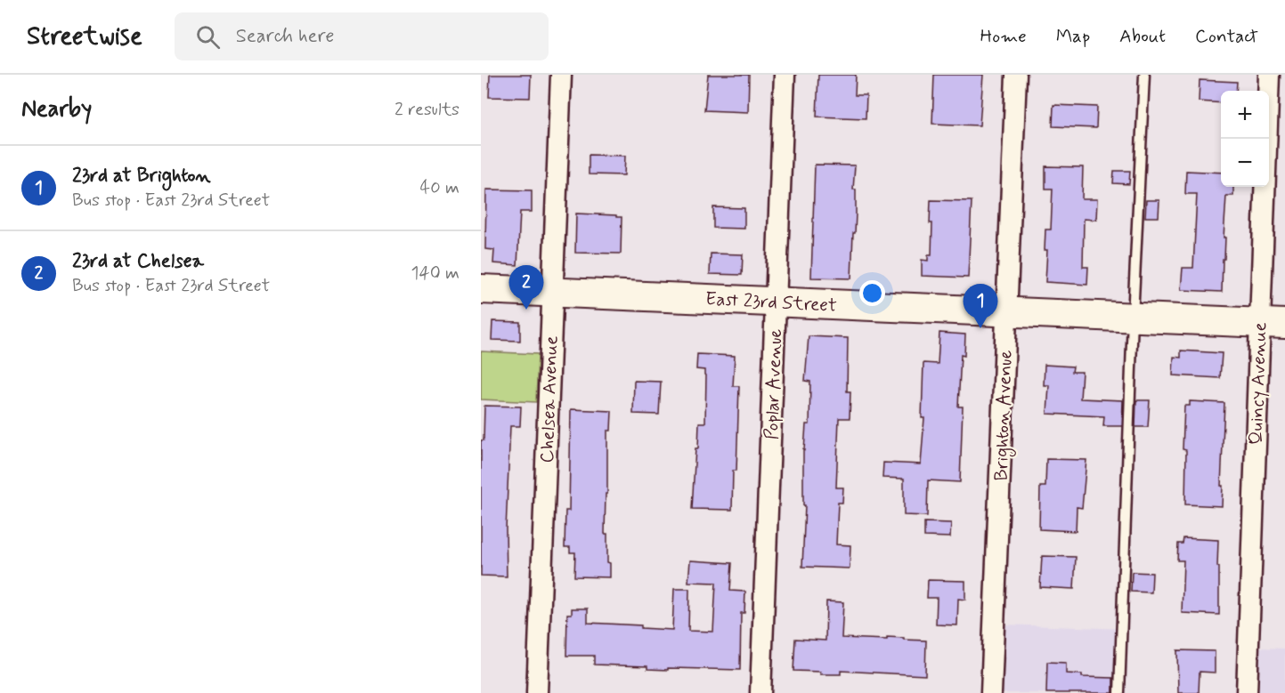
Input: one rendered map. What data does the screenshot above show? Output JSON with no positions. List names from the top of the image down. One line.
{"streets":{"main road":["East 23rd Street"],"street":["Quincy Avenue","Poplar Avenue","Chelsea Avenue","Brighton Avenue"]},"crossings":[["East 23rd Street","Quincy Avenue"],["East 23rd Street","Poplar Avenue"],["East 23rd Street","Chelsea Avenue"],["East 23rd Street","Brighton Avenue"]],"page":{"header":"Streetwise","search":"Search here","nav":["Home","Map","About","Contact"],"heading":["Nearby","2 results"],"map_buttons":["+","−"],"list":[{"mark":"1","name":"23rd at Brighton","note":"Bus stop · East 23rd Street","value":"40 m"},{"mark":"2","name":"23rd at Chelsea","note":"Bus stop · East 23rd Street","value":"140 m"}],"pins":["2","1"]}}
